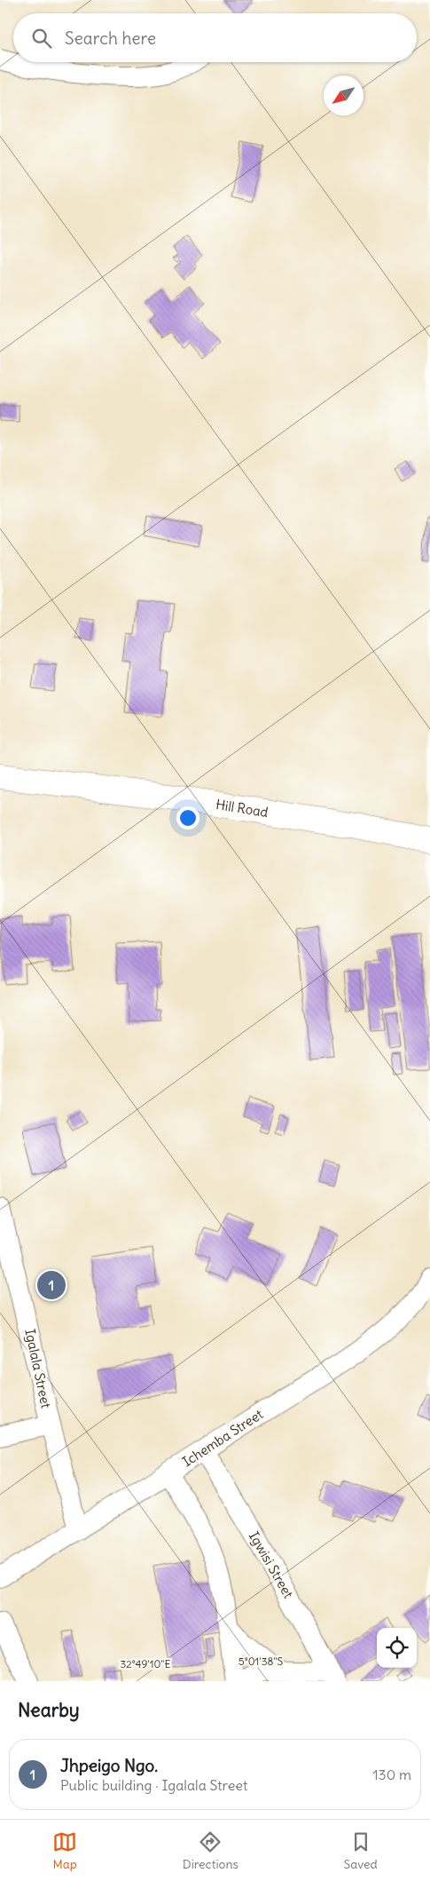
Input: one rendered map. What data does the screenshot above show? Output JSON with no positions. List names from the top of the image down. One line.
{"streets":{"main road":["Hill Road"],"street":["Igalala Street","Ichemba Street","Igwisi Street"]},"crossings":[["Igalala Street","Ichemba Street"],["Ichemba Street","Igwisi Street"]],"north":"bottom left","page":{"search":"Search here","pins":"1","heading":"Nearby","list":[{"mark":"1","name":"Jhpeigo Ngo.","note":"Public building · Igalala Street","value":"130 m"}],"nav":["Map","Directions","Saved"]},"coordinates":["5°01'38\"S","32°49'10\"E"]}
